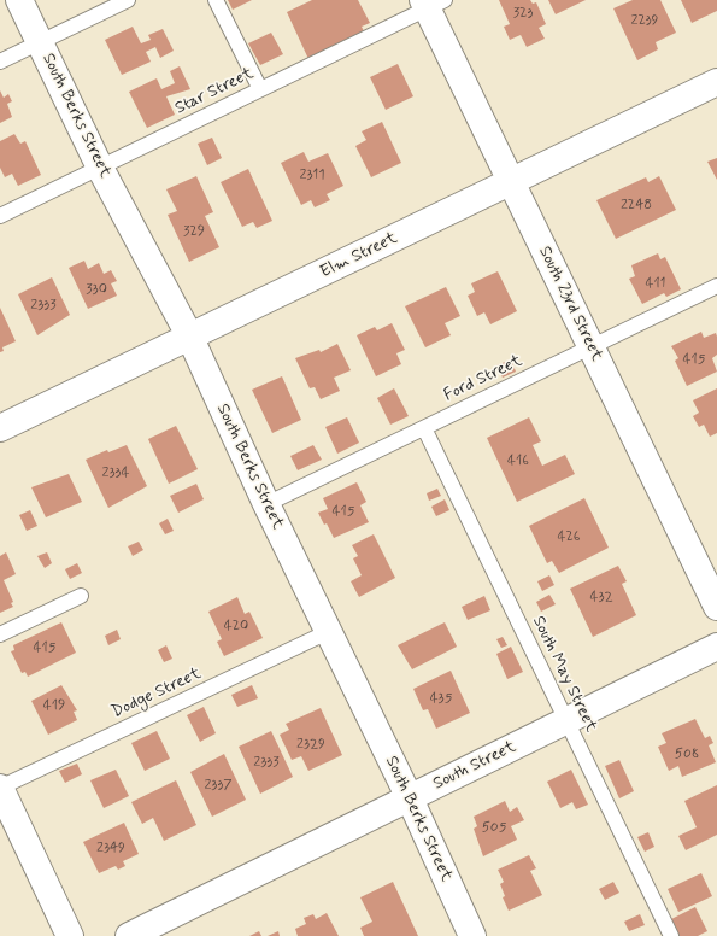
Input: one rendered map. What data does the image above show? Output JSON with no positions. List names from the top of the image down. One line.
{"streets":{"street":["South Berks Street","Elm Street","South 23rd Street","South Street"],"lane":["Star Street","Ford Street","South May Street","Dodge Street"]},"crossings":[["Star Street","South Berks Street"],["Star Street","South 23rd Street"],["South Berks Street","Elm Street"],["South Berks Street","Ford Street"],["South Berks Street","Dodge Street"],["South Berks Street","South Street"],["Elm Street","South 23rd Street"],["South 23rd Street","Ford Street"],["Ford Street","South May Street"],["South May Street","South Street"]],"house_numbers":["323","2239","2311","2248","329","411","330","2333","415","416","2334","415","426","432","420","415","435","419","2329","508","2333","2337","505","2349"]}
